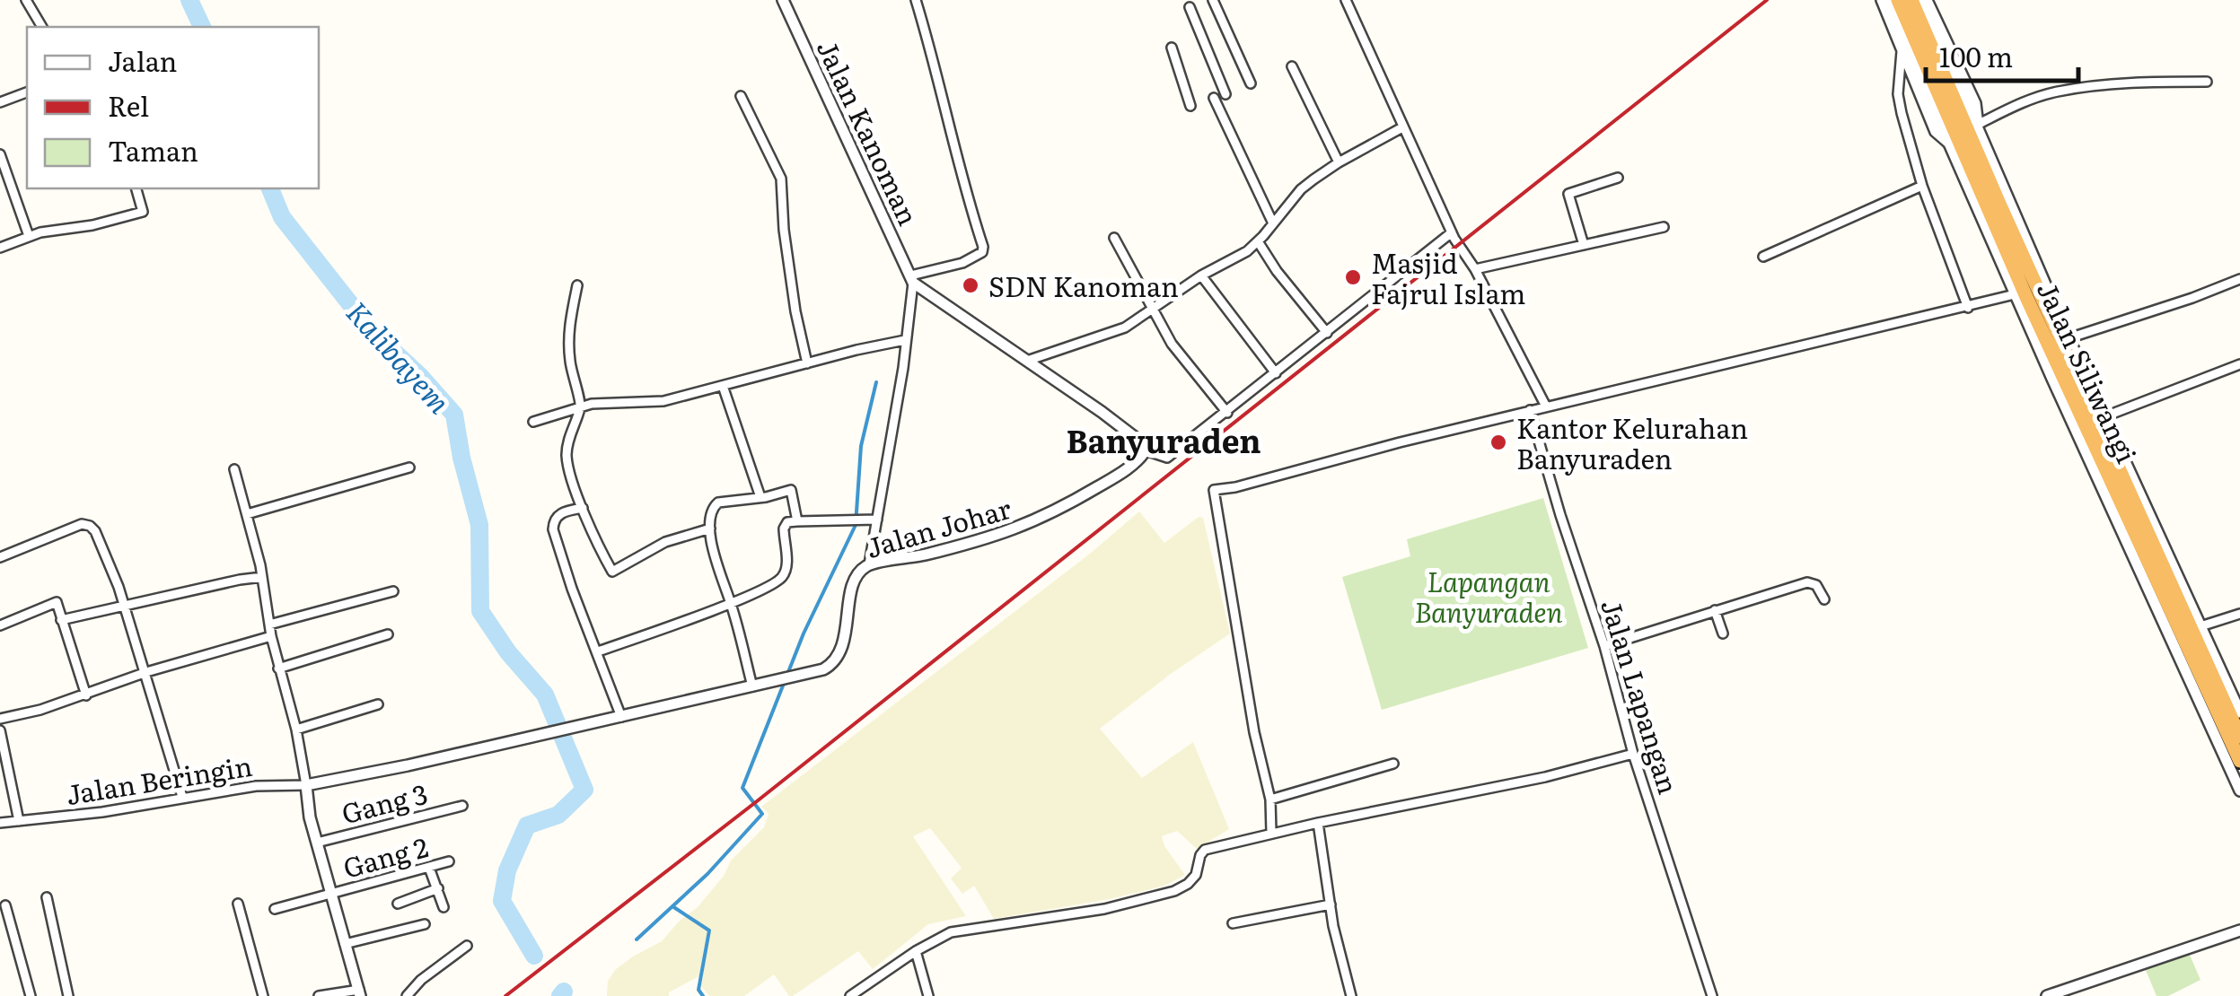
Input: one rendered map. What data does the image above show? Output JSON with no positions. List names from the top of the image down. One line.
{"streets":{"highway":["Jalan Siliwangi"],"street":["Jalan Kanoman","Jalan Johar","Jalan Lapangan","Jalan Beringin","Gang 3","Gang 2"]},"crossings":[["Jalan Johar","Jalan Beringin"]],"districts":["Banyuraden"],"water":["Kalibayem"],"parks":["Lapangan Banyuraden"],"places":["Masjid Fajrul Islam","SDN Kanoman","Kantor Kelurahan Banyuraden"],"legend":["Jalan","Rel","Taman"],"scale_bar":"100 m"}
